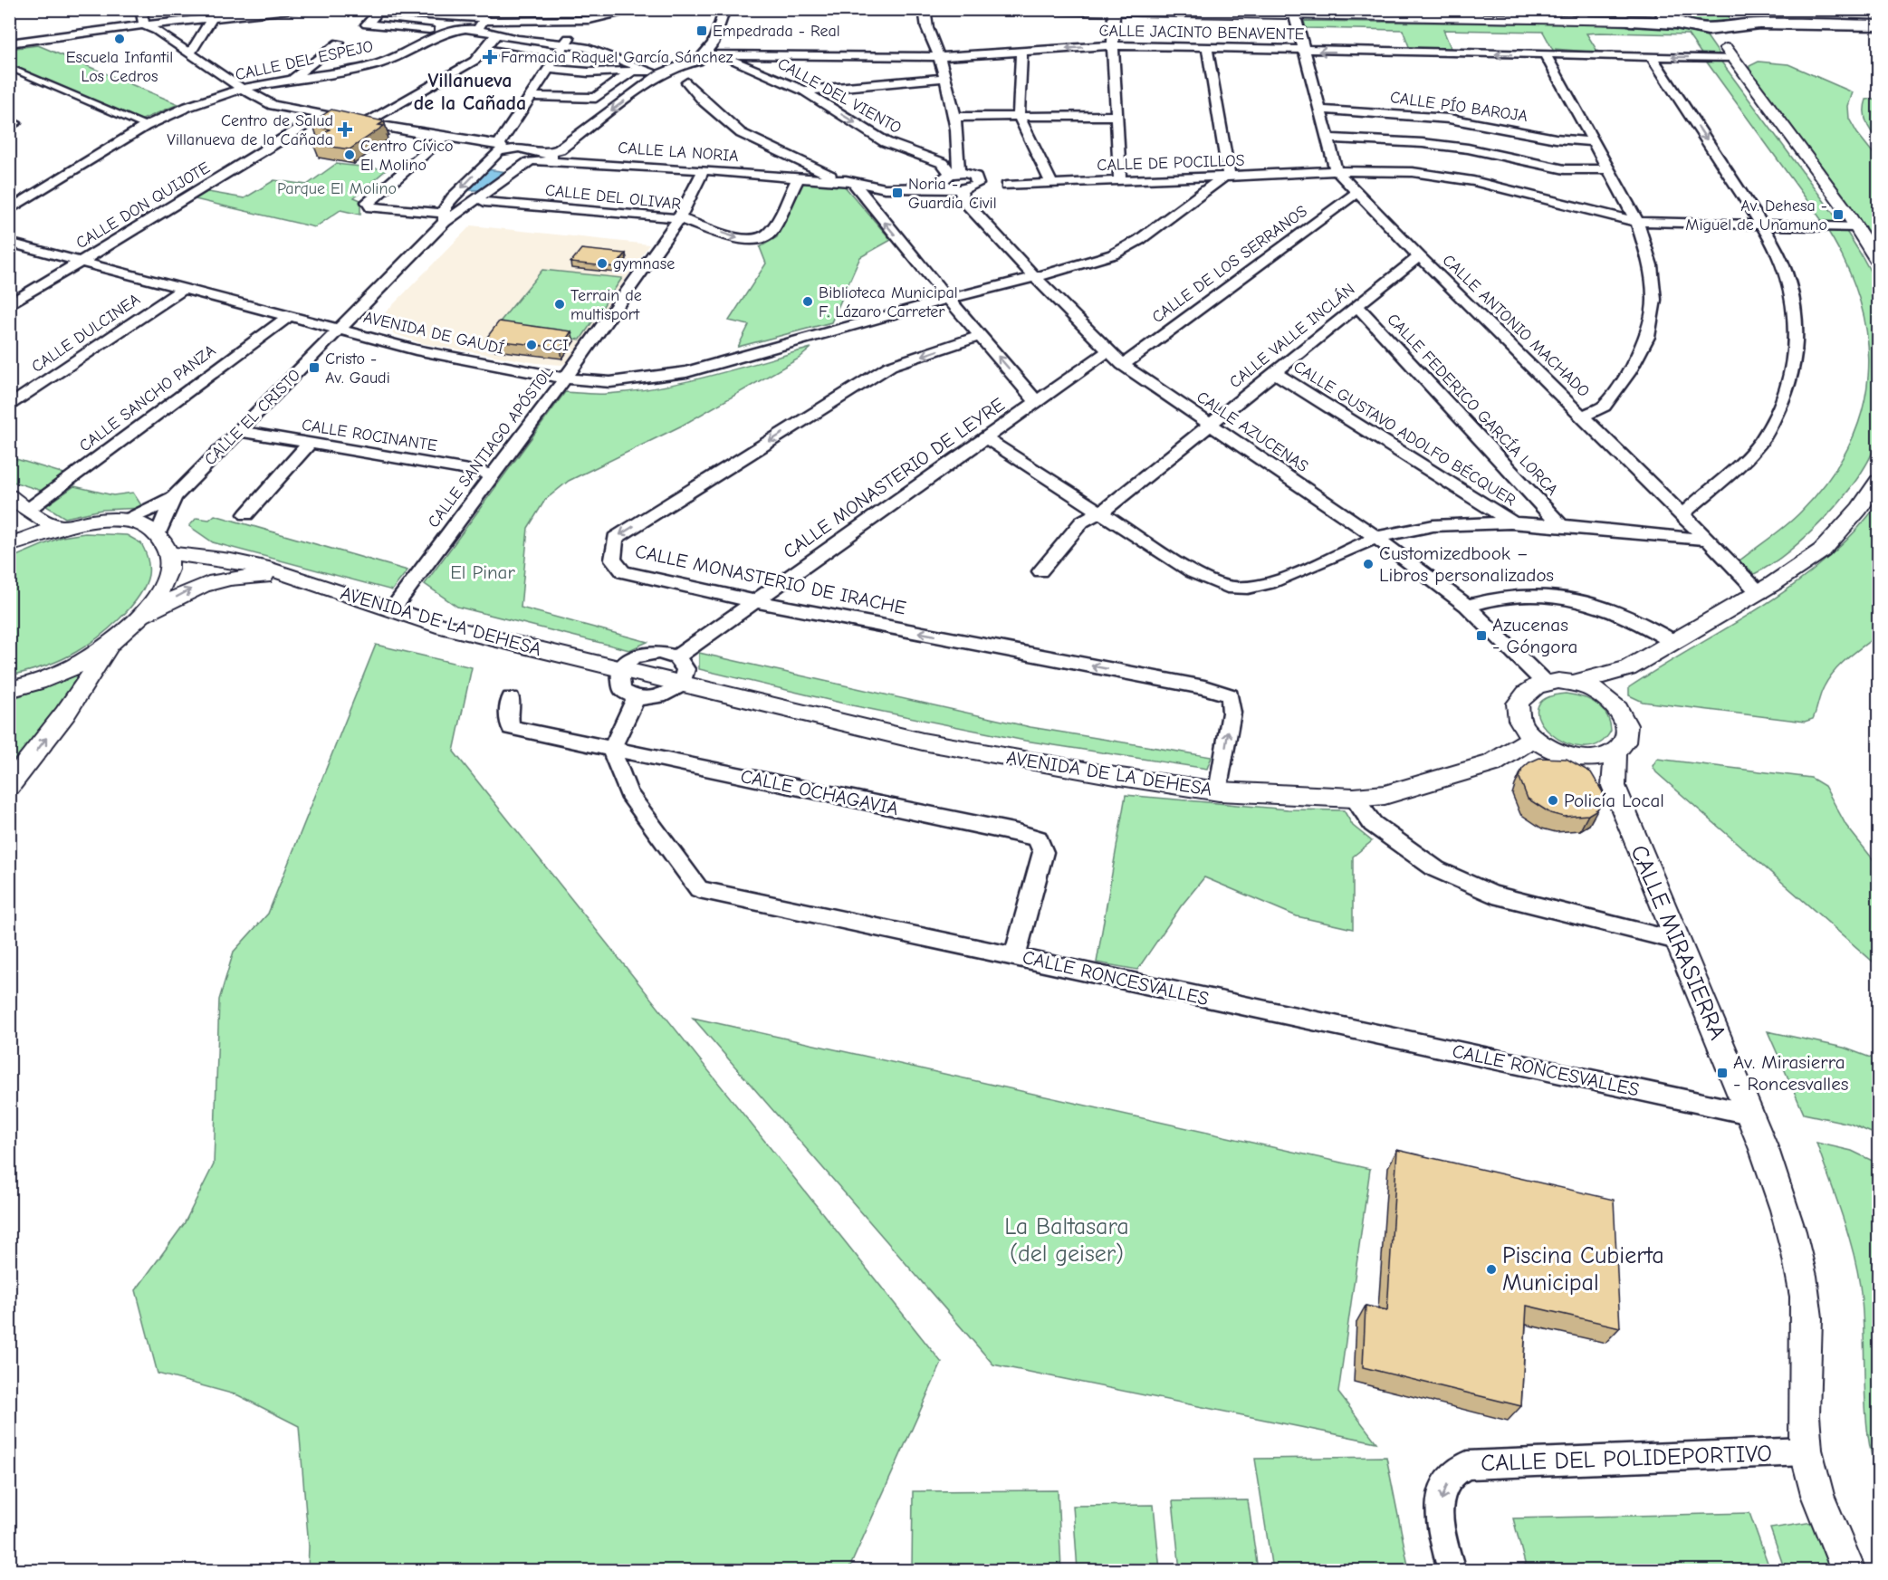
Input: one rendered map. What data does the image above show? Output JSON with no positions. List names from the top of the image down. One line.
{"streets":{"street":["CALLE JACINTO BENAVENTE","CALLE DEL ESPEJO","CALLE DEL VIENTO","CALLE PÍO BAROJA","CALLE LA NORIA","CALLE DE POCILLOS","CALLE DEL OLIVAR","CALLE DON QUIJOTE","CALLE DE LOS SERRANOS","CALLE ANTONIO MACHADO","CALLE DULCINEA","AVENIDA DE GAUDÍ","CALLE VALLE INCLÁN","CALLE SANCHO PANZA","CALLE FEDERICO GARCÍA LORCA","CALLE EL CRISTO","CALLE AZUCENAS","CALLE GUSTAVO ADOLFO BÉCQUER","CALLE ROCINANTE","CALLE SANTIAGO APÓSTOL","CALLE MONASTERIO DE LEYRE","CALLE MONASTERIO DE IRACHE","AVENIDA DE LA DEHESA","CALLE OCHAGAVIA","CALLE MIRASIERRA","CALLE RONCESVALLES","CALLE DEL POLIDEPORTIVO"]},"crossings":[["CALLE JACINTO BENAVENTE","CALLE DEL VIENTO"],["CALLE JACINTO BENAVENTE","CALLE ANTONIO MACHADO"],["CALLE PÍO BAROJA","CALLE ANTONIO MACHADO"],["CALLE LA NORIA","CALLE DE POCILLOS"],["CALLE LA NORIA","CALLE DEL OLIVAR"],["CALLE LA NORIA","CALLE EL CRISTO"],["CALLE LA NORIA","CALLE SANTIAGO APÓSTOL"],["CALLE DE POCILLOS","CALLE DEL OLIVAR"],["CALLE DE POCILLOS","CALLE ANTONIO MACHADO"],["CALLE DE POCILLOS","AVENIDA DE GAUDÍ"],["CALLE DE POCILLOS","CALLE AZUCENAS"],["CALLE DEL OLIVAR","CALLE EL CRISTO"],["CALLE DEL OLIVAR","CALLE SANTIAGO APÓSTOL"],["CALLE DON QUIJOTE","AVENIDA DE GAUDÍ"],["CALLE DE LOS SERRANOS","CALLE ANTONIO MACHADO"],["CALLE DE LOS SERRANOS","CALLE AZUCENAS"],["CALLE ANTONIO MACHADO","CALLE VALLE INCLÁN"],["CALLE DULCINEA","AVENIDA DE GAUDÍ"],["AVENIDA DE GAUDÍ","CALLE SANCHO PANZA"],["AVENIDA DE GAUDÍ","CALLE EL CRISTO"],["AVENIDA DE GAUDÍ","CALLE AZUCENAS"],["AVENIDA DE GAUDÍ","CALLE SANTIAGO APÓSTOL"],["CALLE VALLE INCLÁN","CALLE FEDERICO GARCÍA LORCA"],["CALLE VALLE INCLÁN","CALLE AZUCENAS"],["CALLE VALLE INCLÁN","CALLE GUSTAVO ADOLFO BÉCQUER"],["CALLE EL CRISTO","CALLE ROCINANTE"],["CALLE AZUCENAS","CALLE MONASTERIO DE LEYRE"],["CALLE AZUCENAS","AVENIDA DE LA DEHESA"],["CALLE AZUCENAS","CALLE MIRASIERRA"],["CALLE ROCINANTE","CALLE SANTIAGO APÓSTOL"],["CALLE SANTIAGO APÓSTOL","AVENIDA DE LA DEHESA"],["CALLE MONASTERIO DE LEYRE","CALLE MONASTERIO DE IRACHE"],["CALLE MONASTERIO DE IRACHE","AVENIDA DE LA DEHESA"],["AVENIDA DE LA DEHESA","CALLE MIRASIERRA"],["CALLE OCHAGAVIA","CALLE RONCESVALLES"],["CALLE MIRASIERRA","CALLE RONCESVALLES"],["CALLE MIRASIERRA","CALLE DEL POLIDEPORTIVO"]],"one_way":["CALLE DEL POLIDEPORTIVO"],"districts":["Villanueva de la Cañada"],"parks":["Parque El Molino","El Pinar","La Baltasara (del geiser)"],"places":{"transit":["Empedrada - Real","Noria - Guardia Civil","Av. Dehesa - Miguel de Unamuno","Cristo - Av. Gaudi","Azucenas - Góngora","Av. Mirasierra - Roncesvalles"],"other":["Escuela Infantil Los Cedros","Centro Cívico El Molino","gymnase","Biblioteca Municipal F. Lázaro Carreter","Terrain de multisport","CCI","Customizedbook – Libros personalizados","Policía Local","Piscina Cubierta Municipal"],"health":["Farmacia Raquel García Sánchez","Centro de Salud Villanueva de la Cañada"]}}
